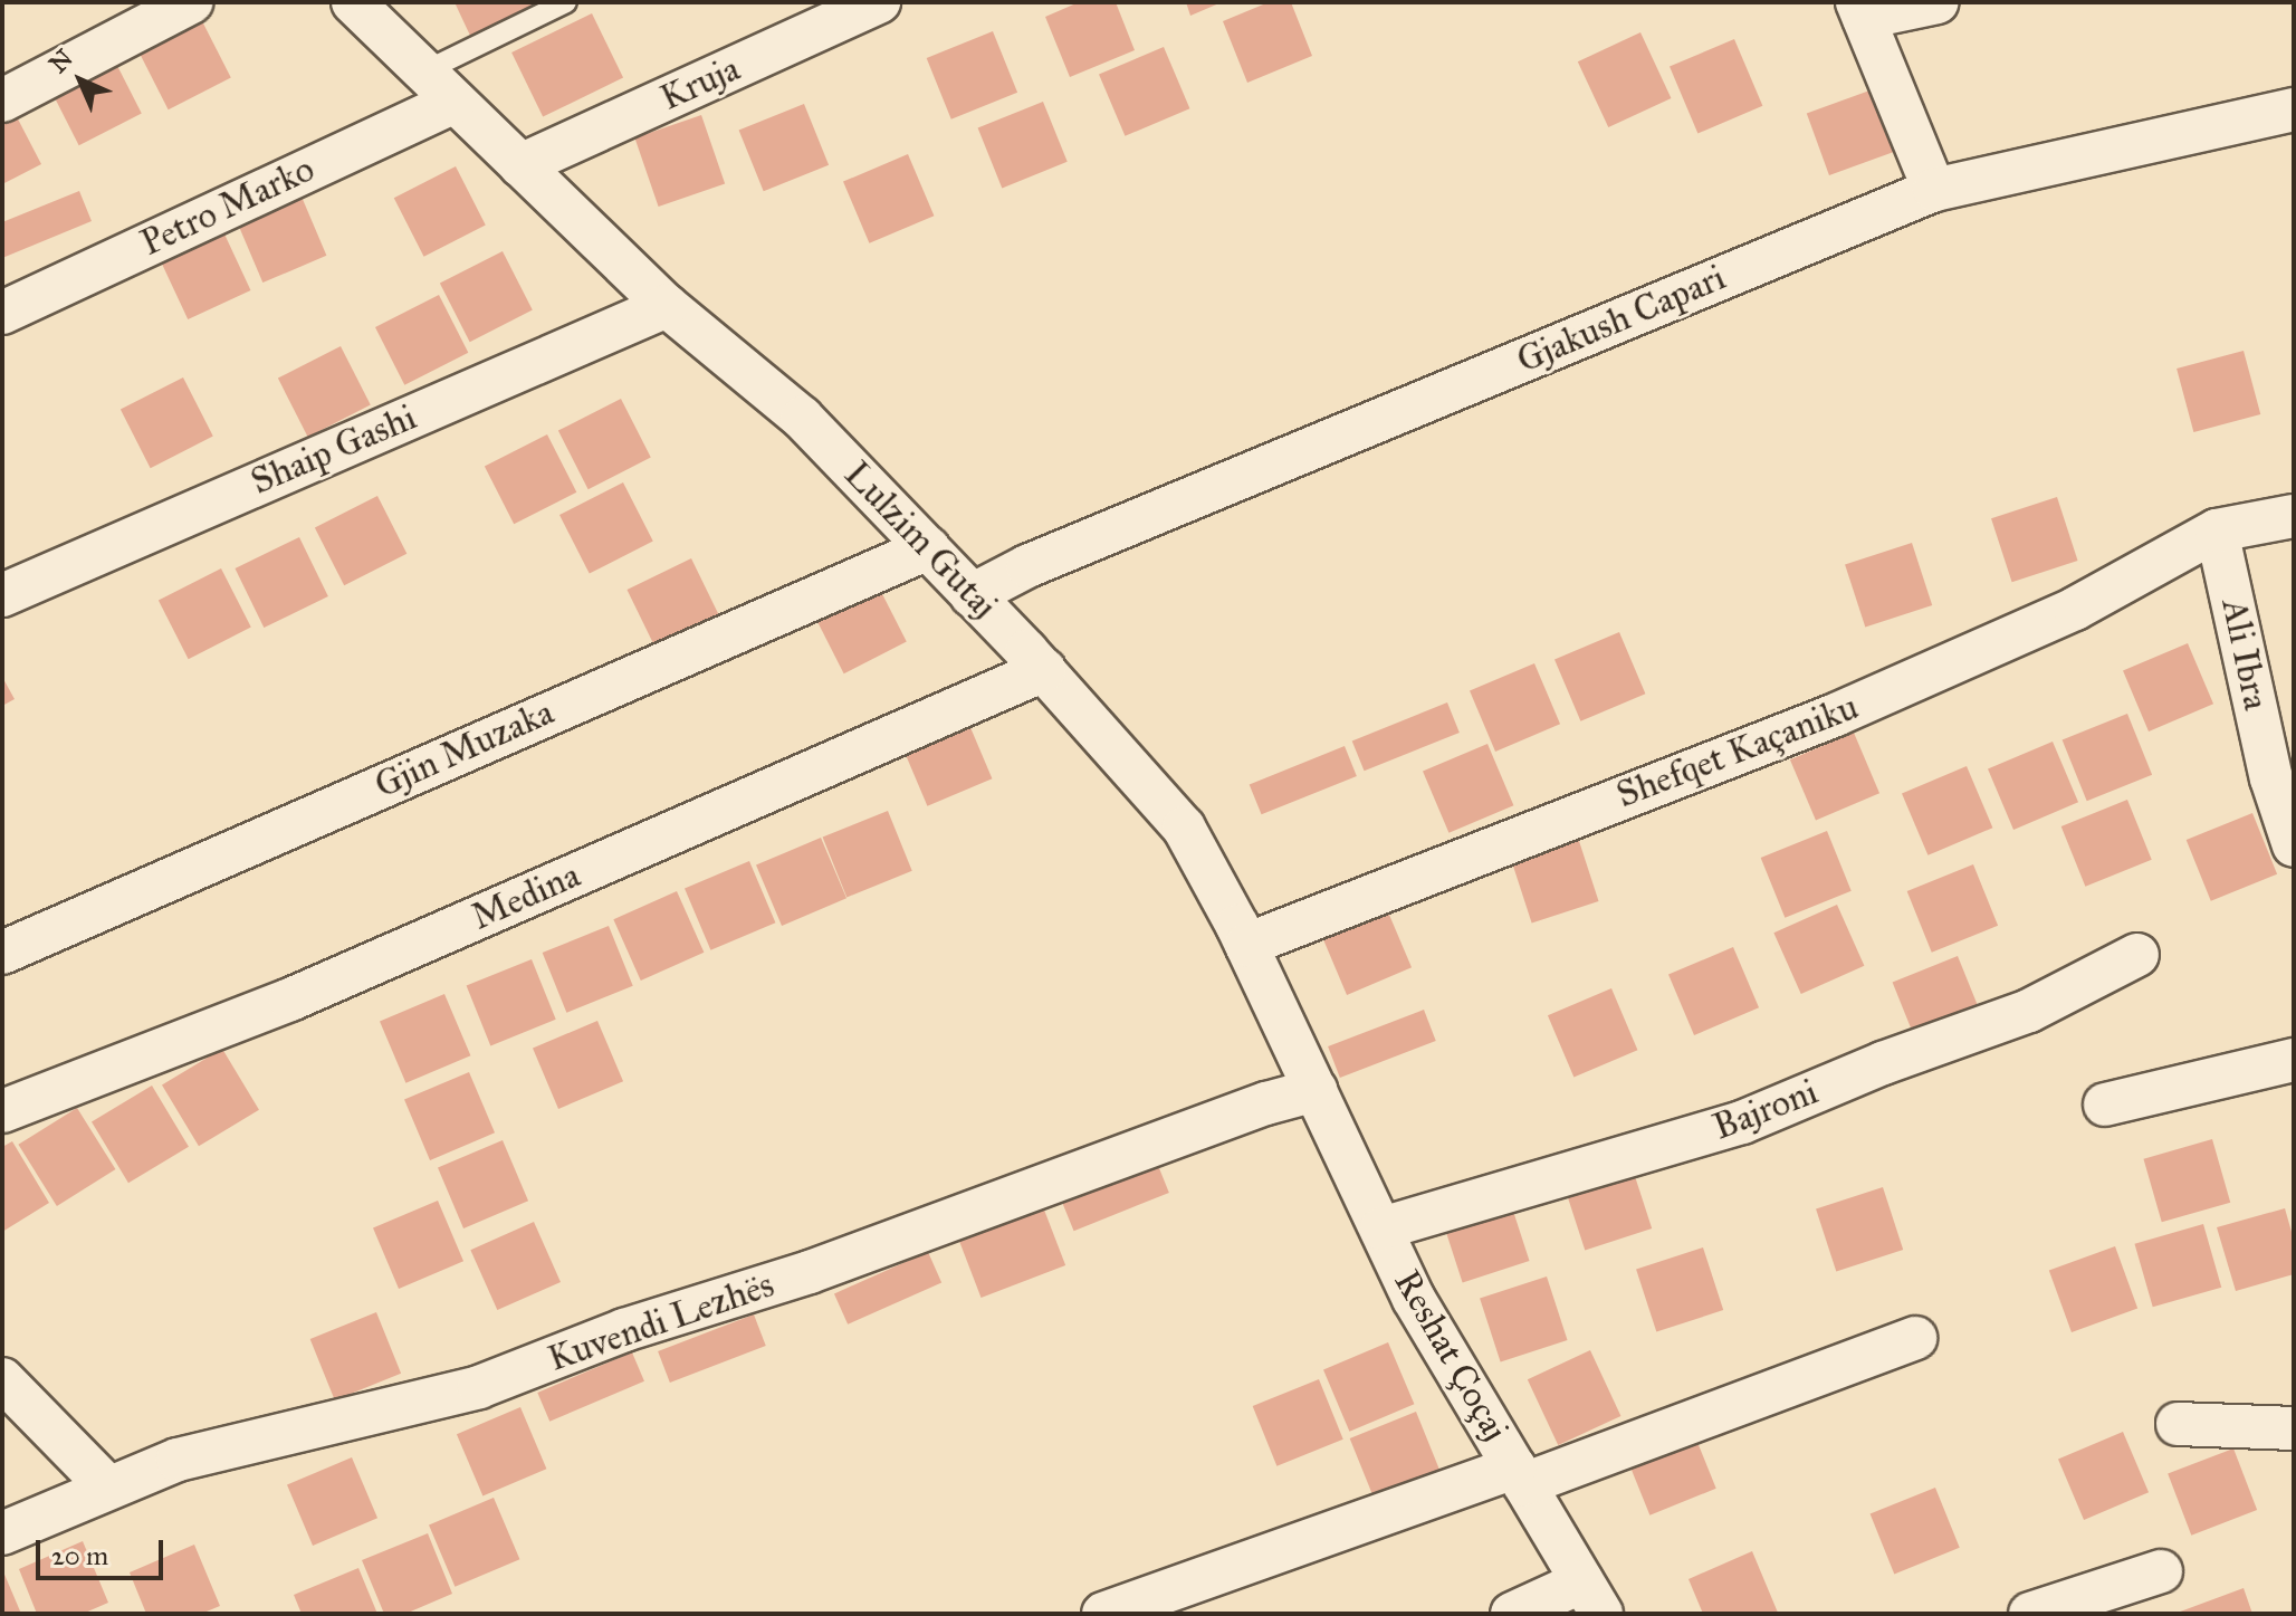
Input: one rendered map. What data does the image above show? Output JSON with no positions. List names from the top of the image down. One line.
{"streets":{"street":["Kruja","Petro Marko","Gjakush Capari","Shaip Gashi","Lulzim Gutaj","Ali Ibra","Gjin Muzaka","Shefqet Kaçaniku","Medina","Bajroni","Kuvendi Lezhës","Reshat Çoçaj"]},"crossings":[["Kruja","Lulzim Gutaj"],["Petro Marko","Lulzim Gutaj"],["Gjakush Capari","Lulzim Gutaj"],["Shaip Gashi","Lulzim Gutaj"],["Lulzim Gutaj","Gjin Muzaka"],["Lulzim Gutaj","Shefqet Kaçaniku"],["Lulzim Gutaj","Medina"],["Lulzim Gutaj","Kuvendi Lezhës"],["Lulzim Gutaj","Reshat Çoçaj"],["Ali Ibra","Shefqet Kaçaniku"],["Bajroni","Reshat Çoçaj"],["Kuvendi Lezhës","Reshat Çoçaj"]],"scale_bar":"20 m","north":"top left"}
